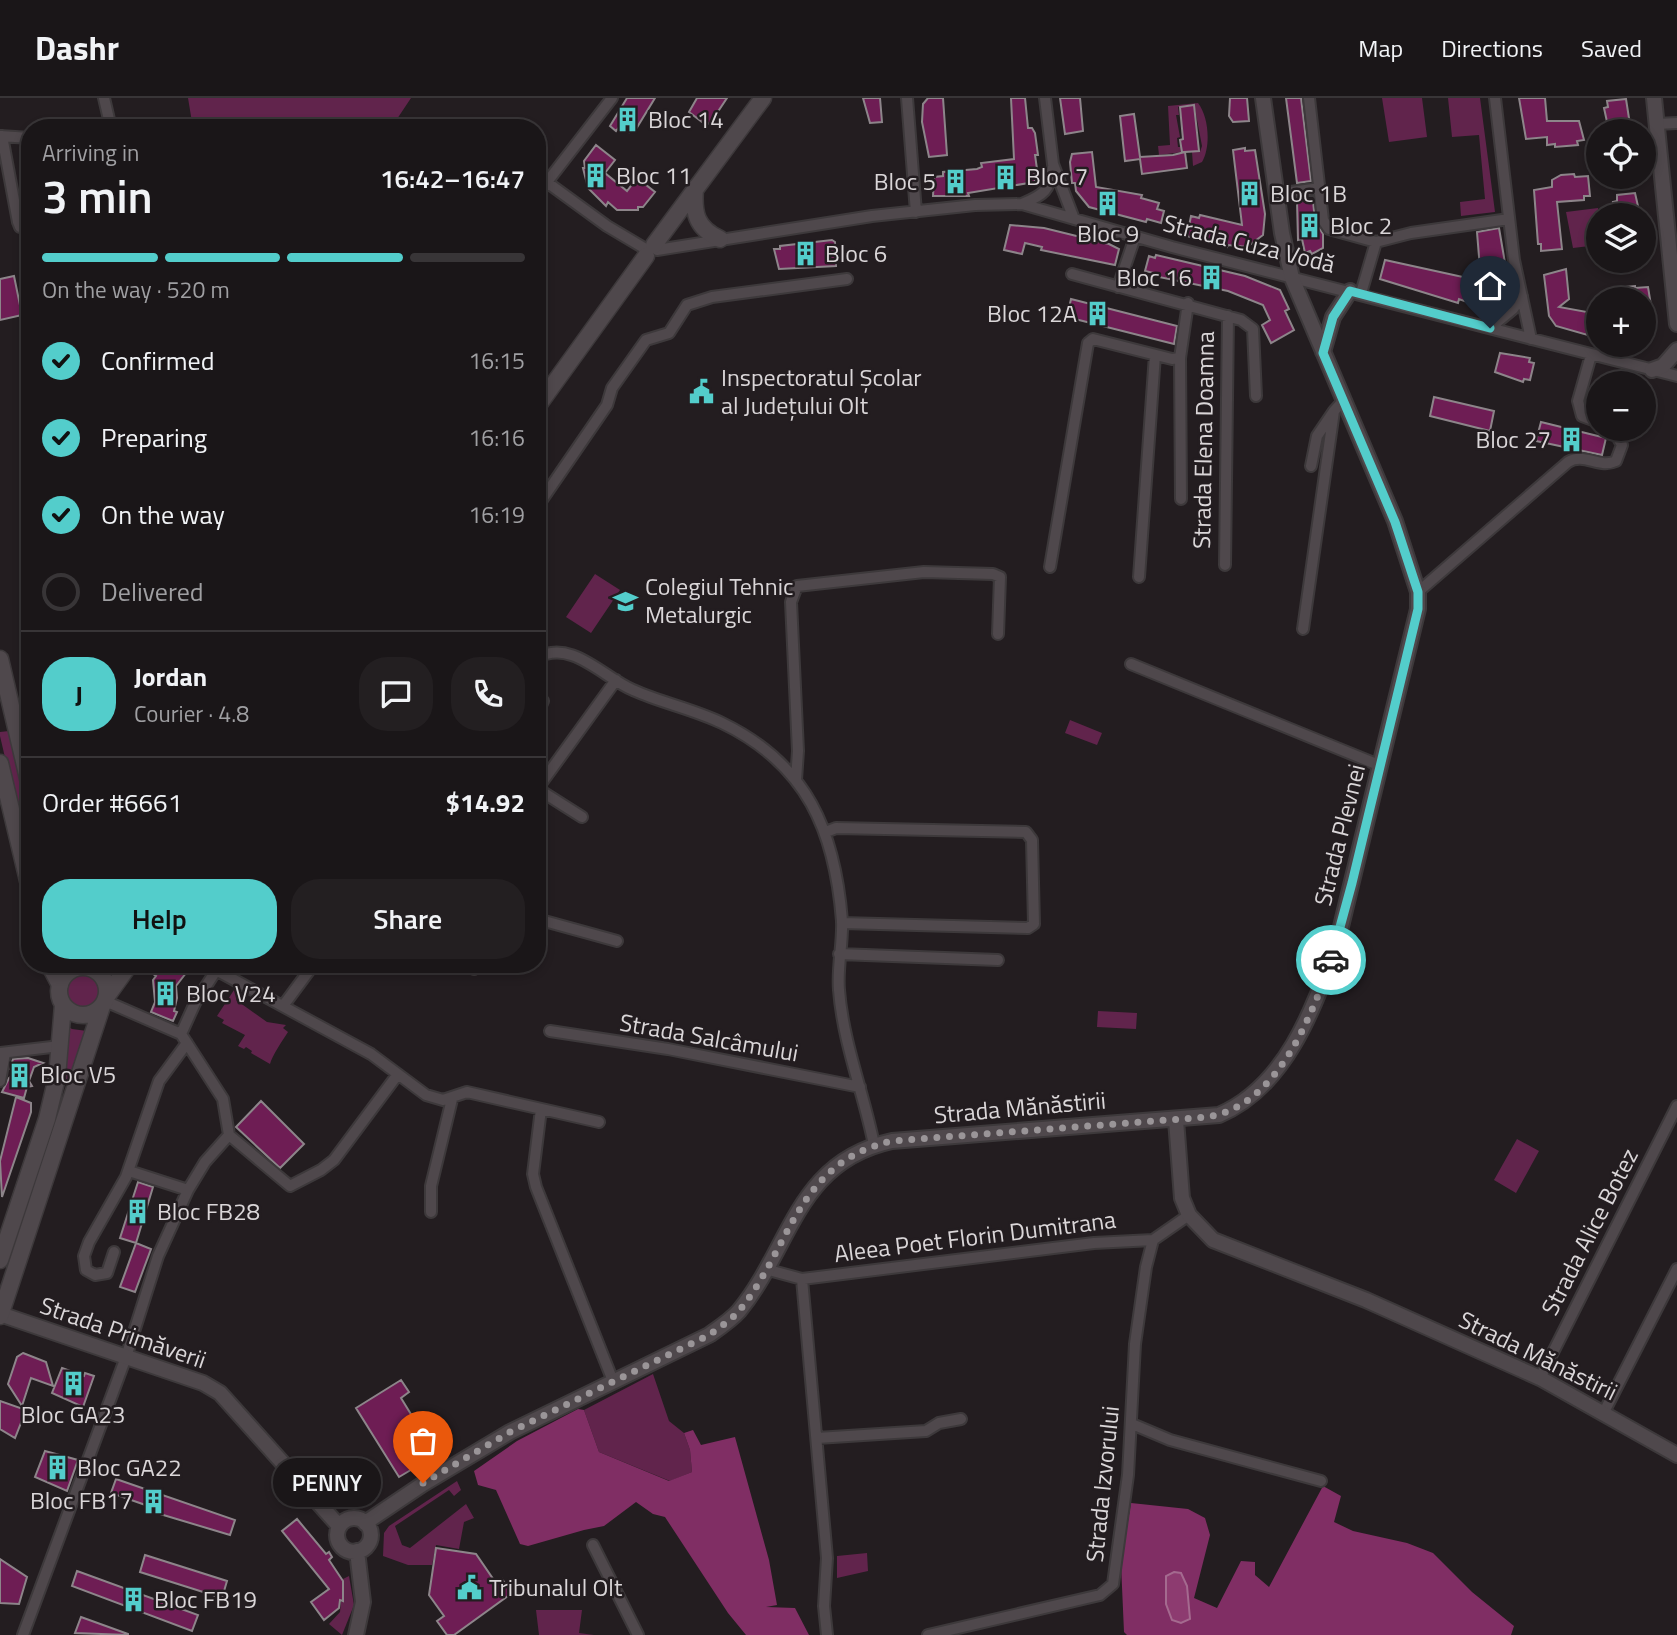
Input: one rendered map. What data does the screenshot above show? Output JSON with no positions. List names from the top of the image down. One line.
{"streets":{"street":["Strada Cuza Vodă","Strada Elena Doamna","Strada Plevnei","Strada Salcâmului","Strada Mănăstirii","Strada Alice Botez","Aleea Poet Florin Dumitrana","Strada Primăverii","Strada Izvorului"]},"crossings":[["Strada Plevnei","Strada Mănăstirii"],["Strada Mănăstirii","Strada Alice Botez"],["Strada Mănăstirii","Strada Primăverii"],["Aleea Poet Florin Dumitrana","Strada Izvorului"]],"places":{"building":["Bloc 14","Bloc 11","Bloc 7","Bloc 5","Bloc 1B","Bloc 9","Bloc 2","Bloc 6","Bloc 16","Bloc 12A","Bloc 27","Bloc V24","Bloc V5","Bloc FB28","Bloc GA23","Bloc GA22","Bloc FB17","Bloc FB19"],"public building":["Inspectoratul Școlar al Județului Olt","Tribunalul Olt"],"school or university":["Colegiul Tehnic Metalurgic"],"other":["PENNY"]},"page":{"header":"Dashr","nav":["Map","Directions","Saved"],"map_buttons":["+","−"],"heading":["3 min","Arriving in","16:42–16:47"],"panel":["Jordan","Courier · 4.8","Order #6661","$14.92"],"bar":"On the way · 520 m","list":[["Confirmed","16:15"],["Preparing","16:16"],["On the way","16:19"],"Delivered"],"round":"J","buttons":["Help","Share"],"bubble":"PENNY"}}
